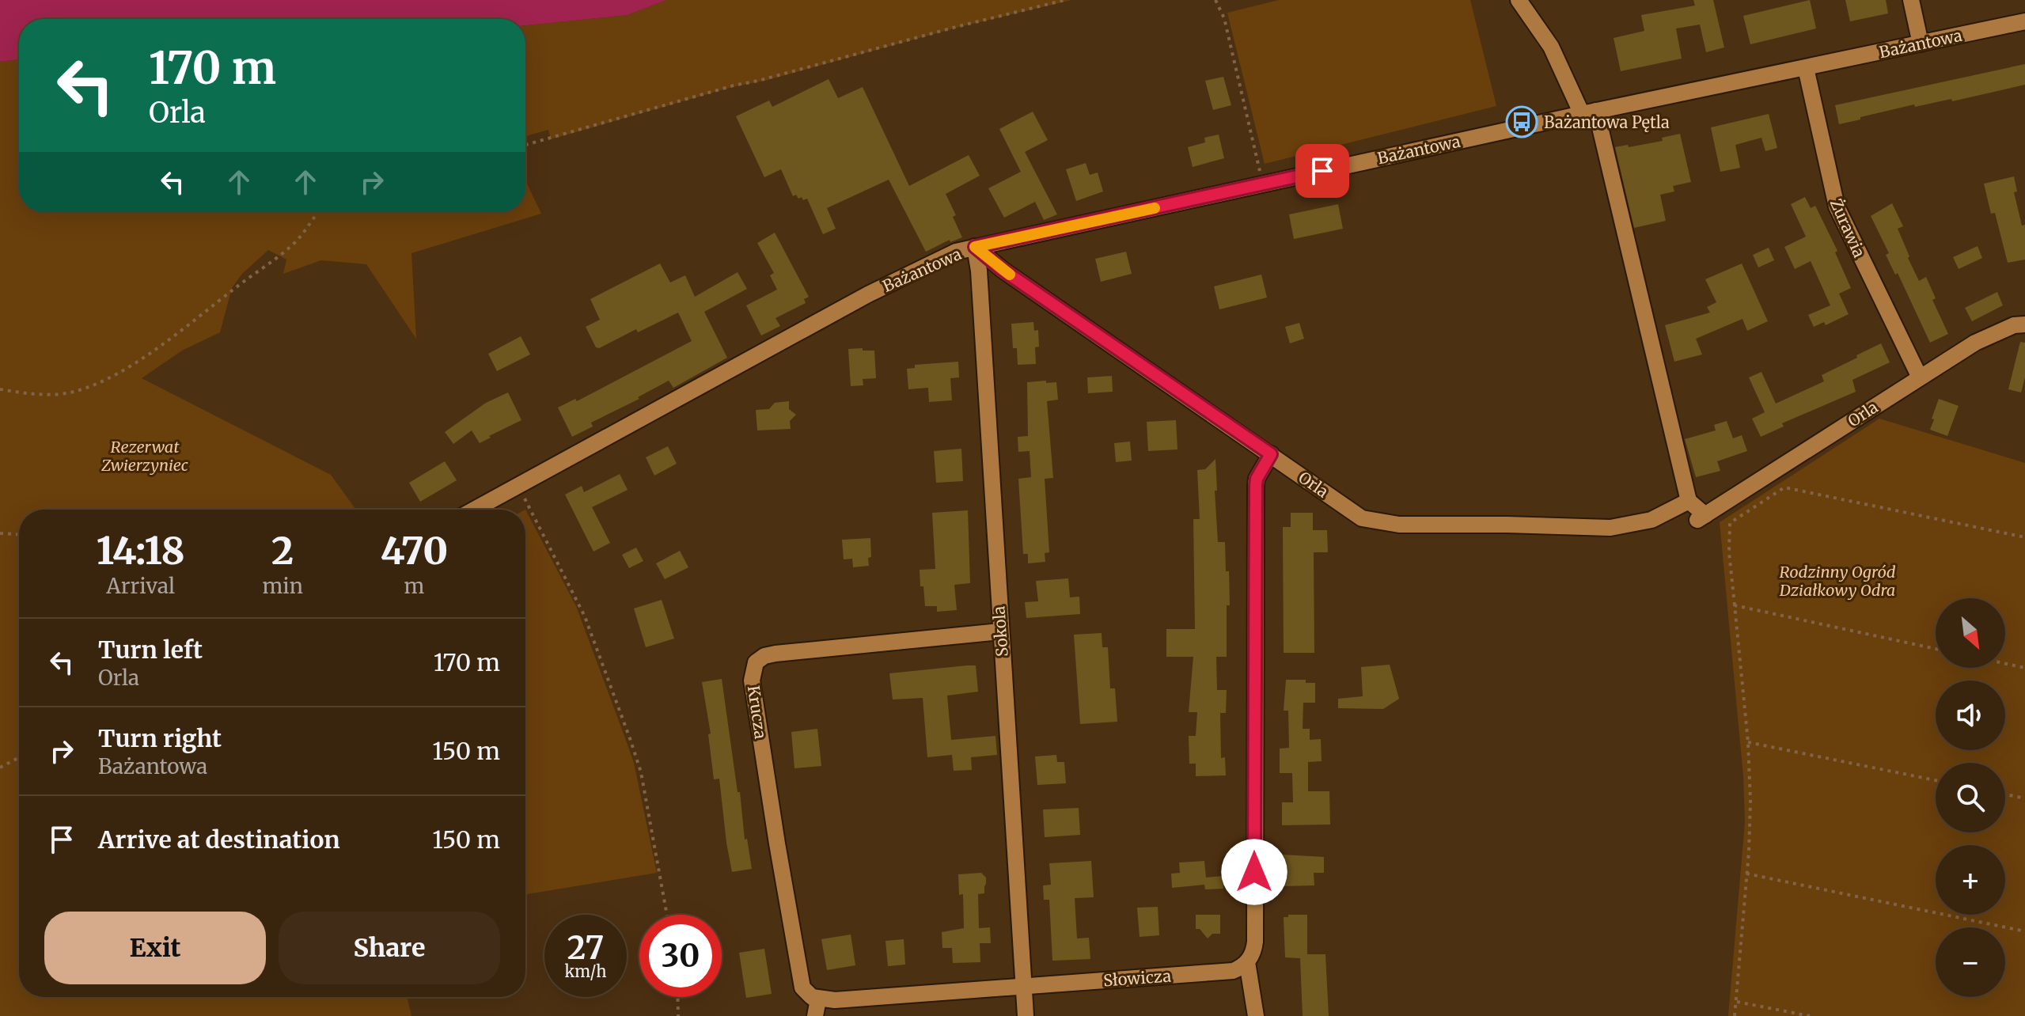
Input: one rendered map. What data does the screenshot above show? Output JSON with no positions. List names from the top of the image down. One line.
{"streets":{"street":["Bażantowa","Żurawia","Orla","Sokola","Krucza","Słowicza"]},"crossings":[["Bażantowa","Żurawia"],["Bażantowa","Orla"],["Bażantowa","Sokola"],["Żurawia","Orla"],["Orla","Sokola"],["Sokola","Krucza"],["Sokola","Słowicza"]],"parks":["Rezerwat Zwierzyniec","Rodzinny Ogród Działkowy Odra"],"places":{"bus stop":["Bażantowa Pętla"]},"north":"bottom right","page":{"turn":["170 m","Orla"],"eta":["14:18","Arrival","2","min","470","m"],"map_buttons":["+","−"],"list":[{"name":"Turn left","note":"Orla","value":"170 m"},{"name":"Turn right","note":"Bażantowa","value":"150 m"},{"name":"Arrive at destination","value":"150 m"}],"buttons":["Exit","Share"],"speed":"27 km/h","limit":"30"}}
